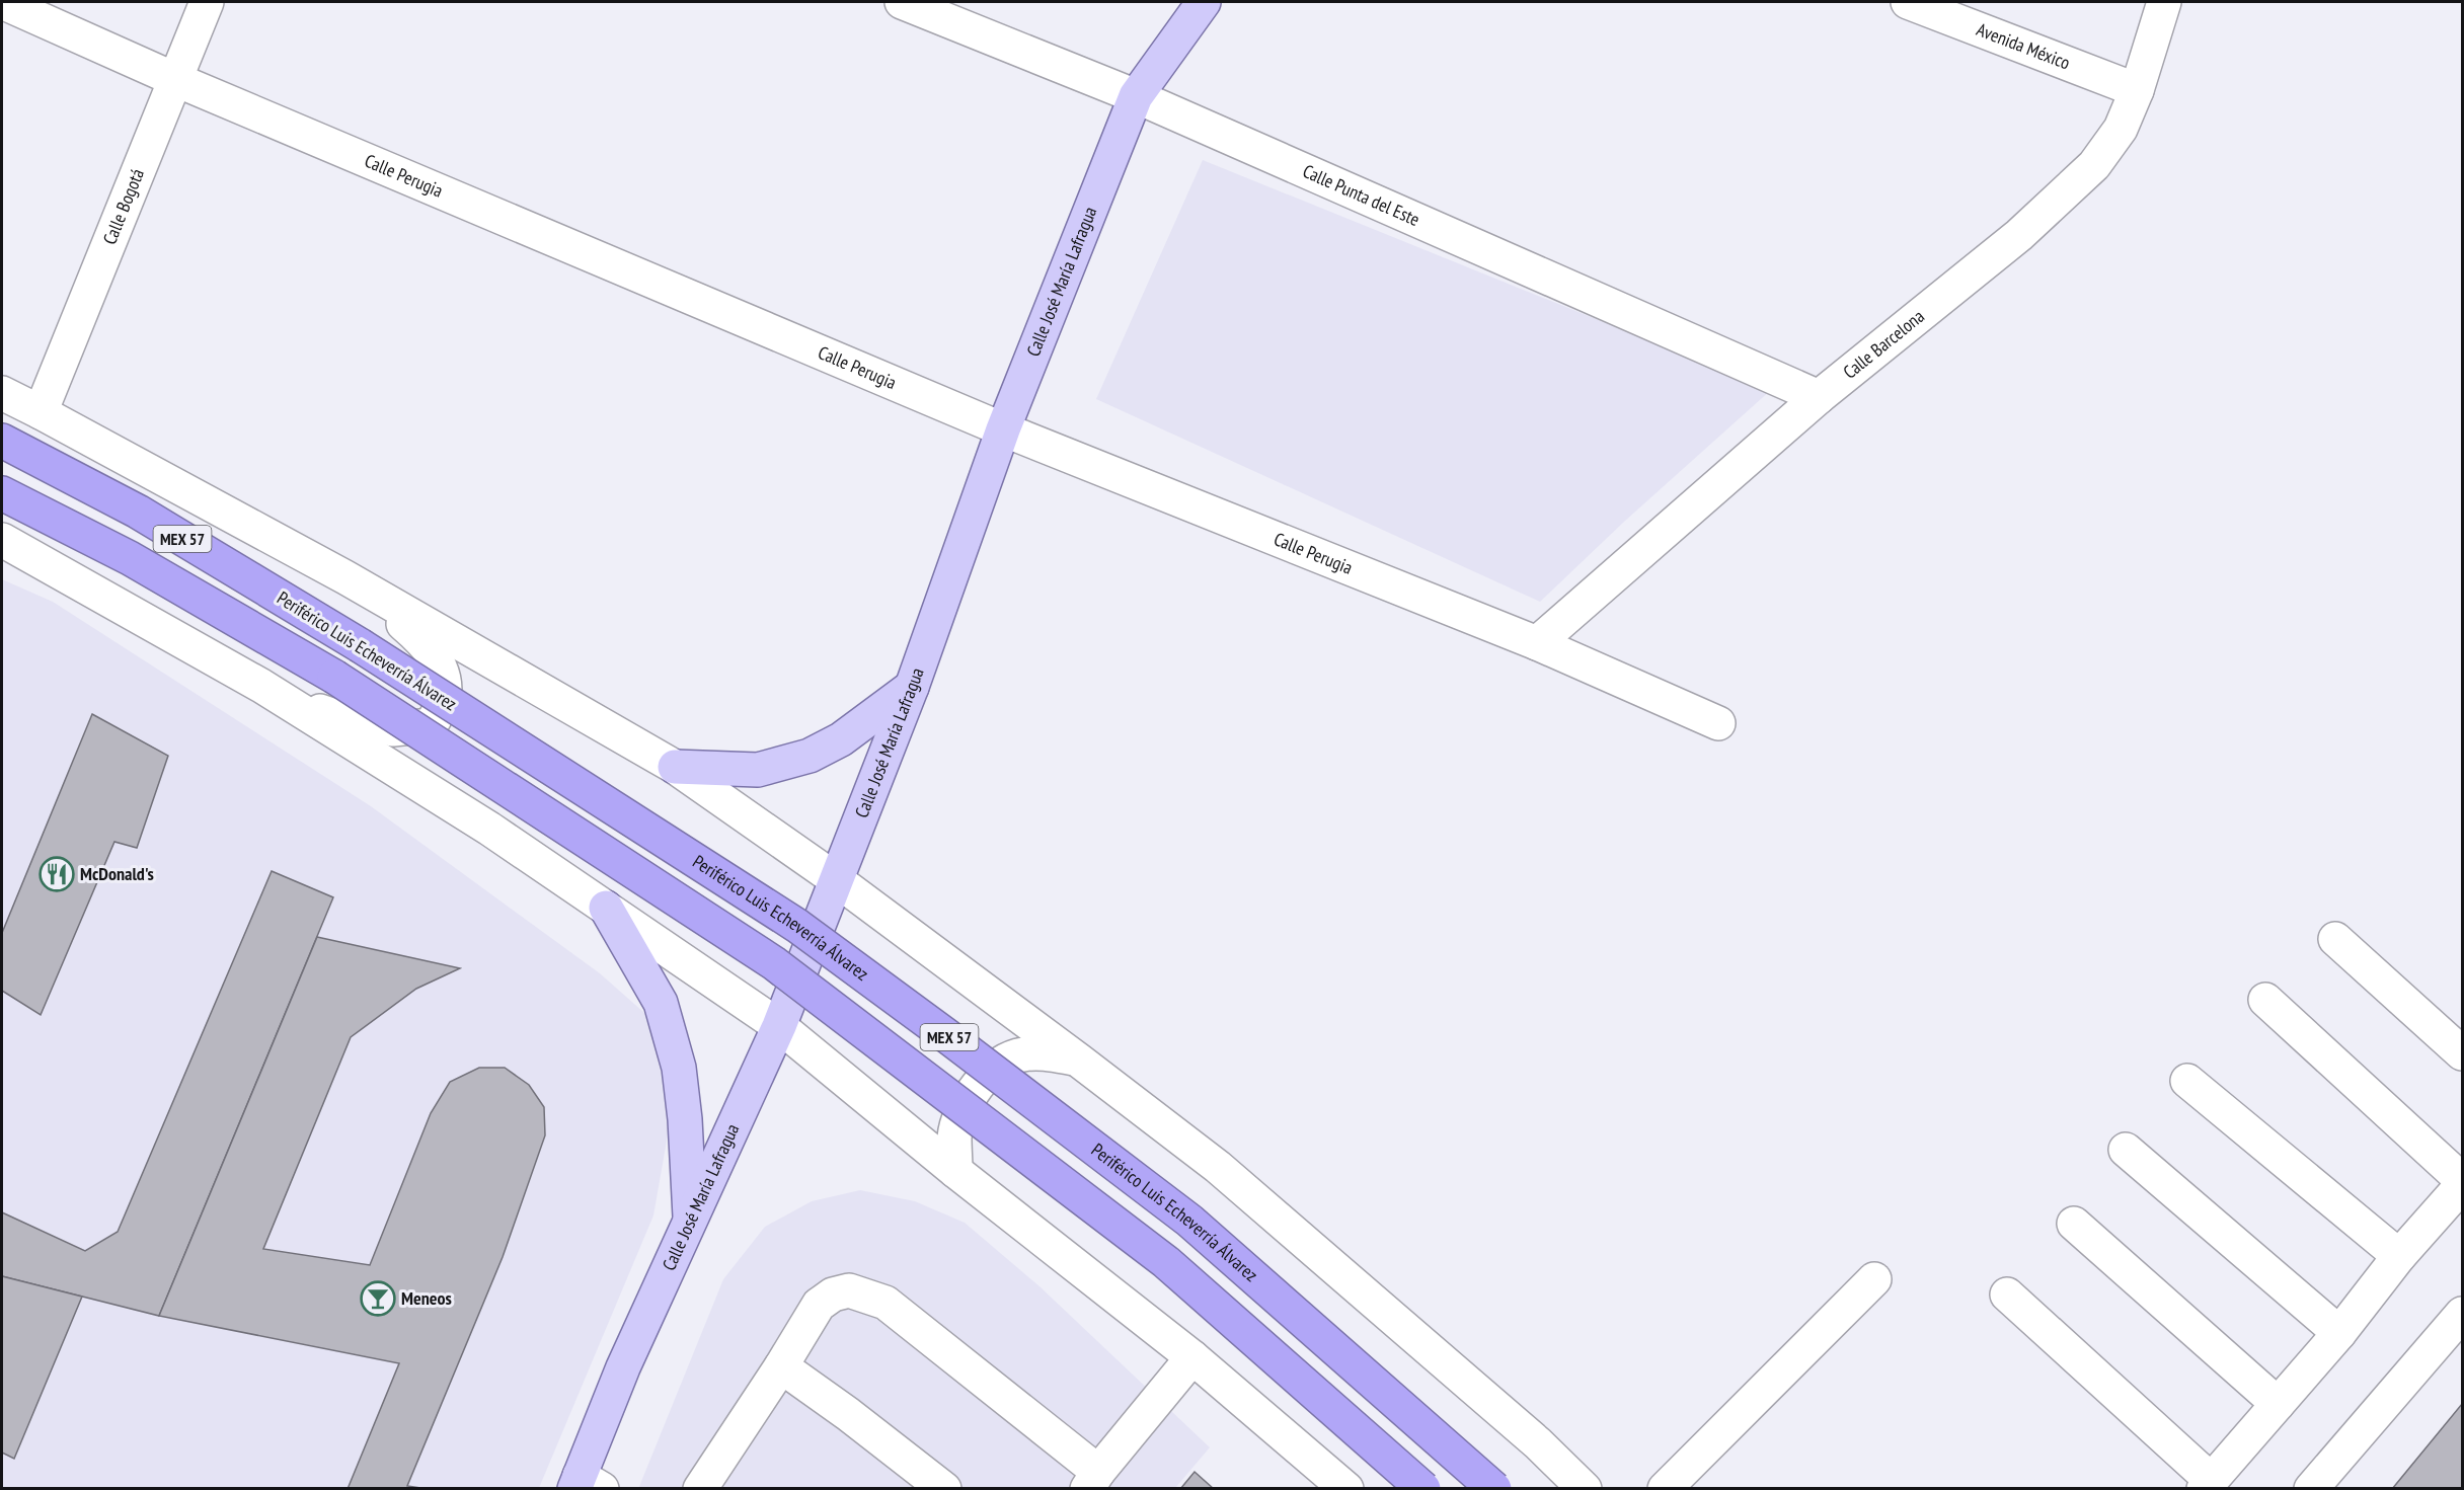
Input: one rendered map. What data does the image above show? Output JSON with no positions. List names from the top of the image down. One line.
{"streets":{"highway":["MEX 57","Periférico Luis Echeverría Álvarez"],"main road":["Calle José María Lafragua"],"street":["Avenida México","Calle Perugia","Calle Punta del Este","Calle Bogotá","Calle Barcelona"]},"crossings":[["Avenida México","Calle Barcelona"],["Calle Perugia","Calle Bogotá"],["Calle Perugia","Calle José María Lafragua"],["Calle Perugia","Calle Barcelona"],["Calle Punta del Este","Calle José María Lafragua"],["Calle Punta del Este","Calle Barcelona"]],"places":{"restaurant":["McDonald's"],"bar":["Meneos"]}}
